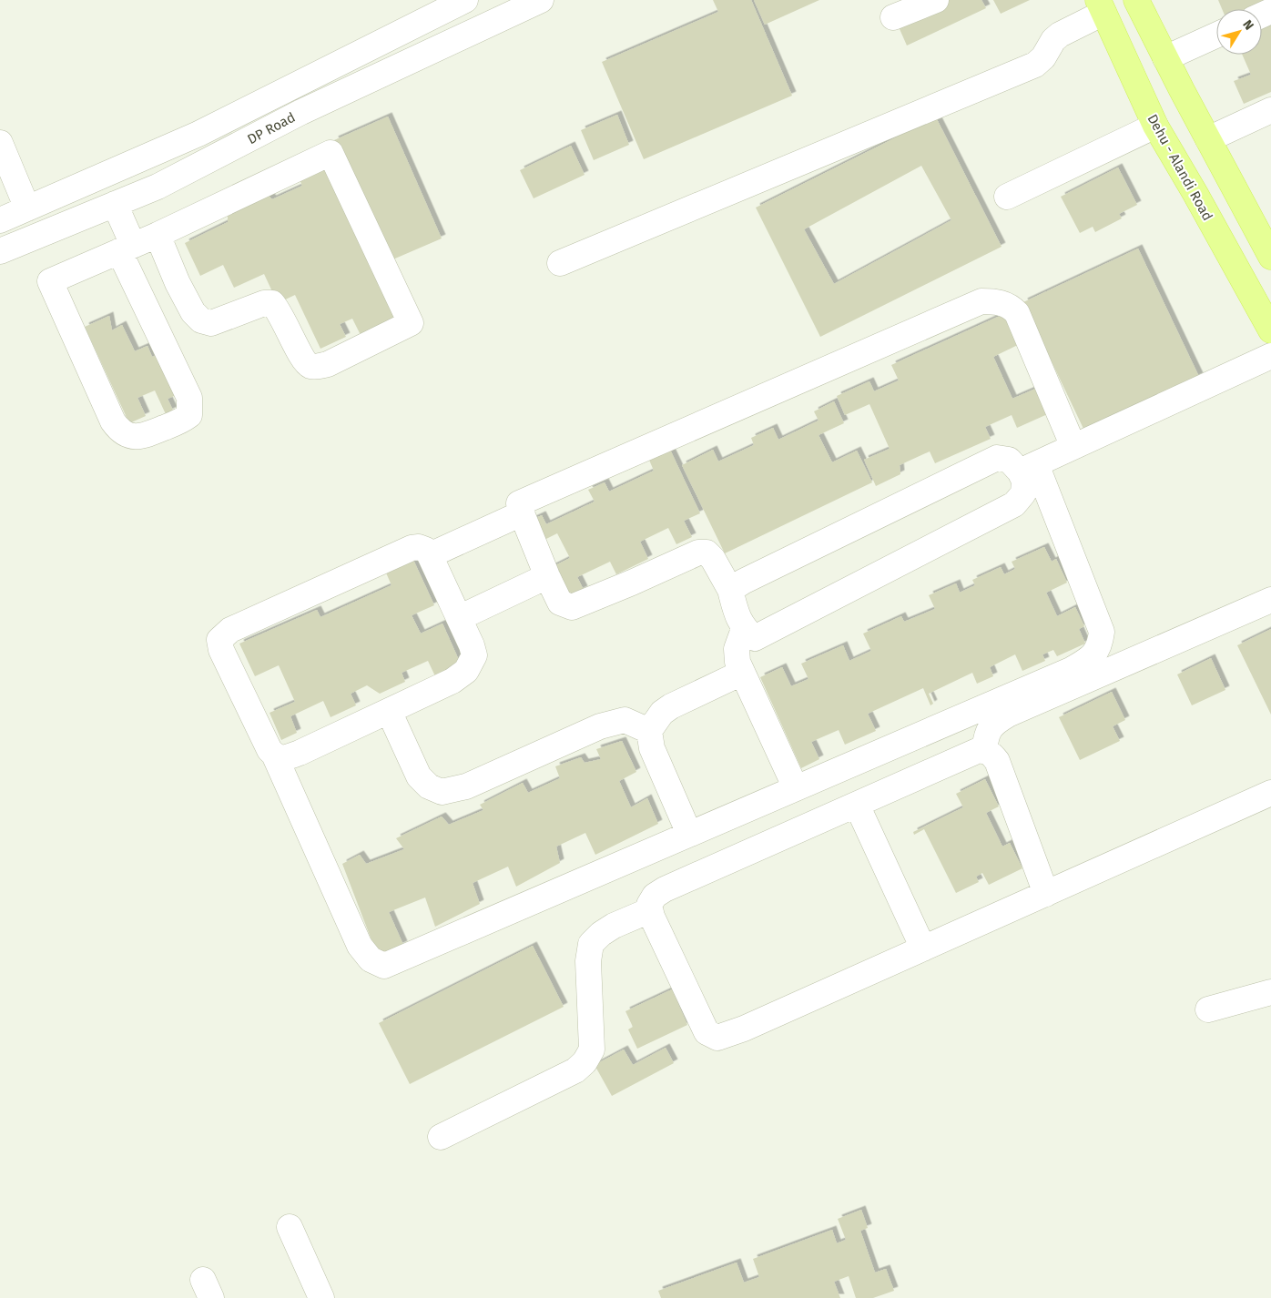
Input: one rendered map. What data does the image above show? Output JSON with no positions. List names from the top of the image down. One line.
{"streets":{"main road":["Dehu - Alandi Road"],"street":["DP Road"]},"north":"top right"}
